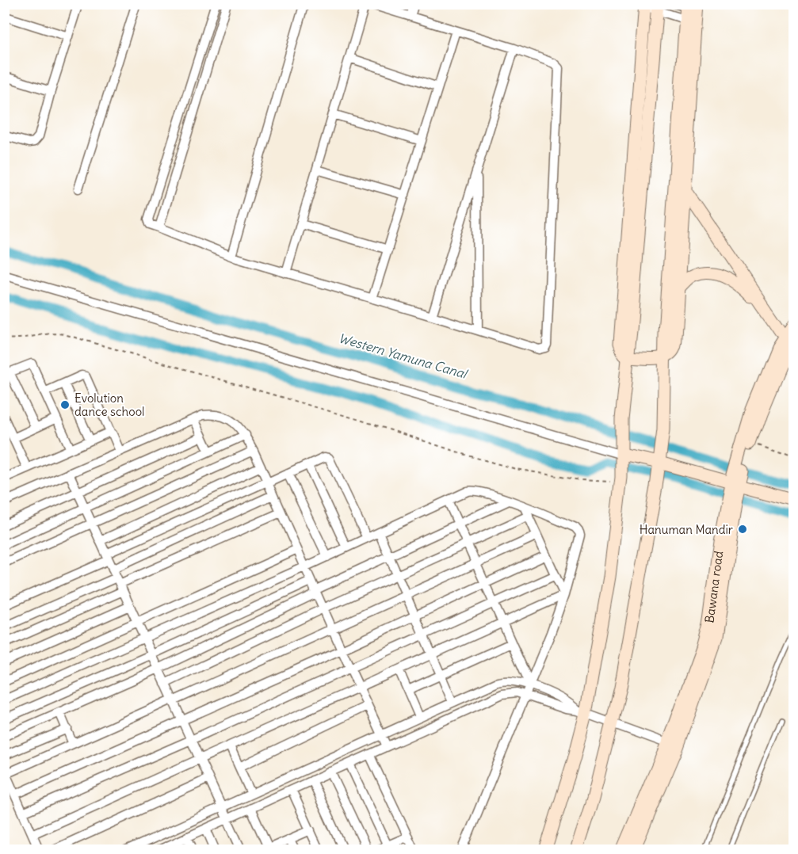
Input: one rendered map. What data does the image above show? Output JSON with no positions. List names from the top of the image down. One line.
{"streets":{"street":["Bawana road"]},"water":["Western Yamuna Canal"],"places":["Evolution dance school","Hanuman Mandir"]}
